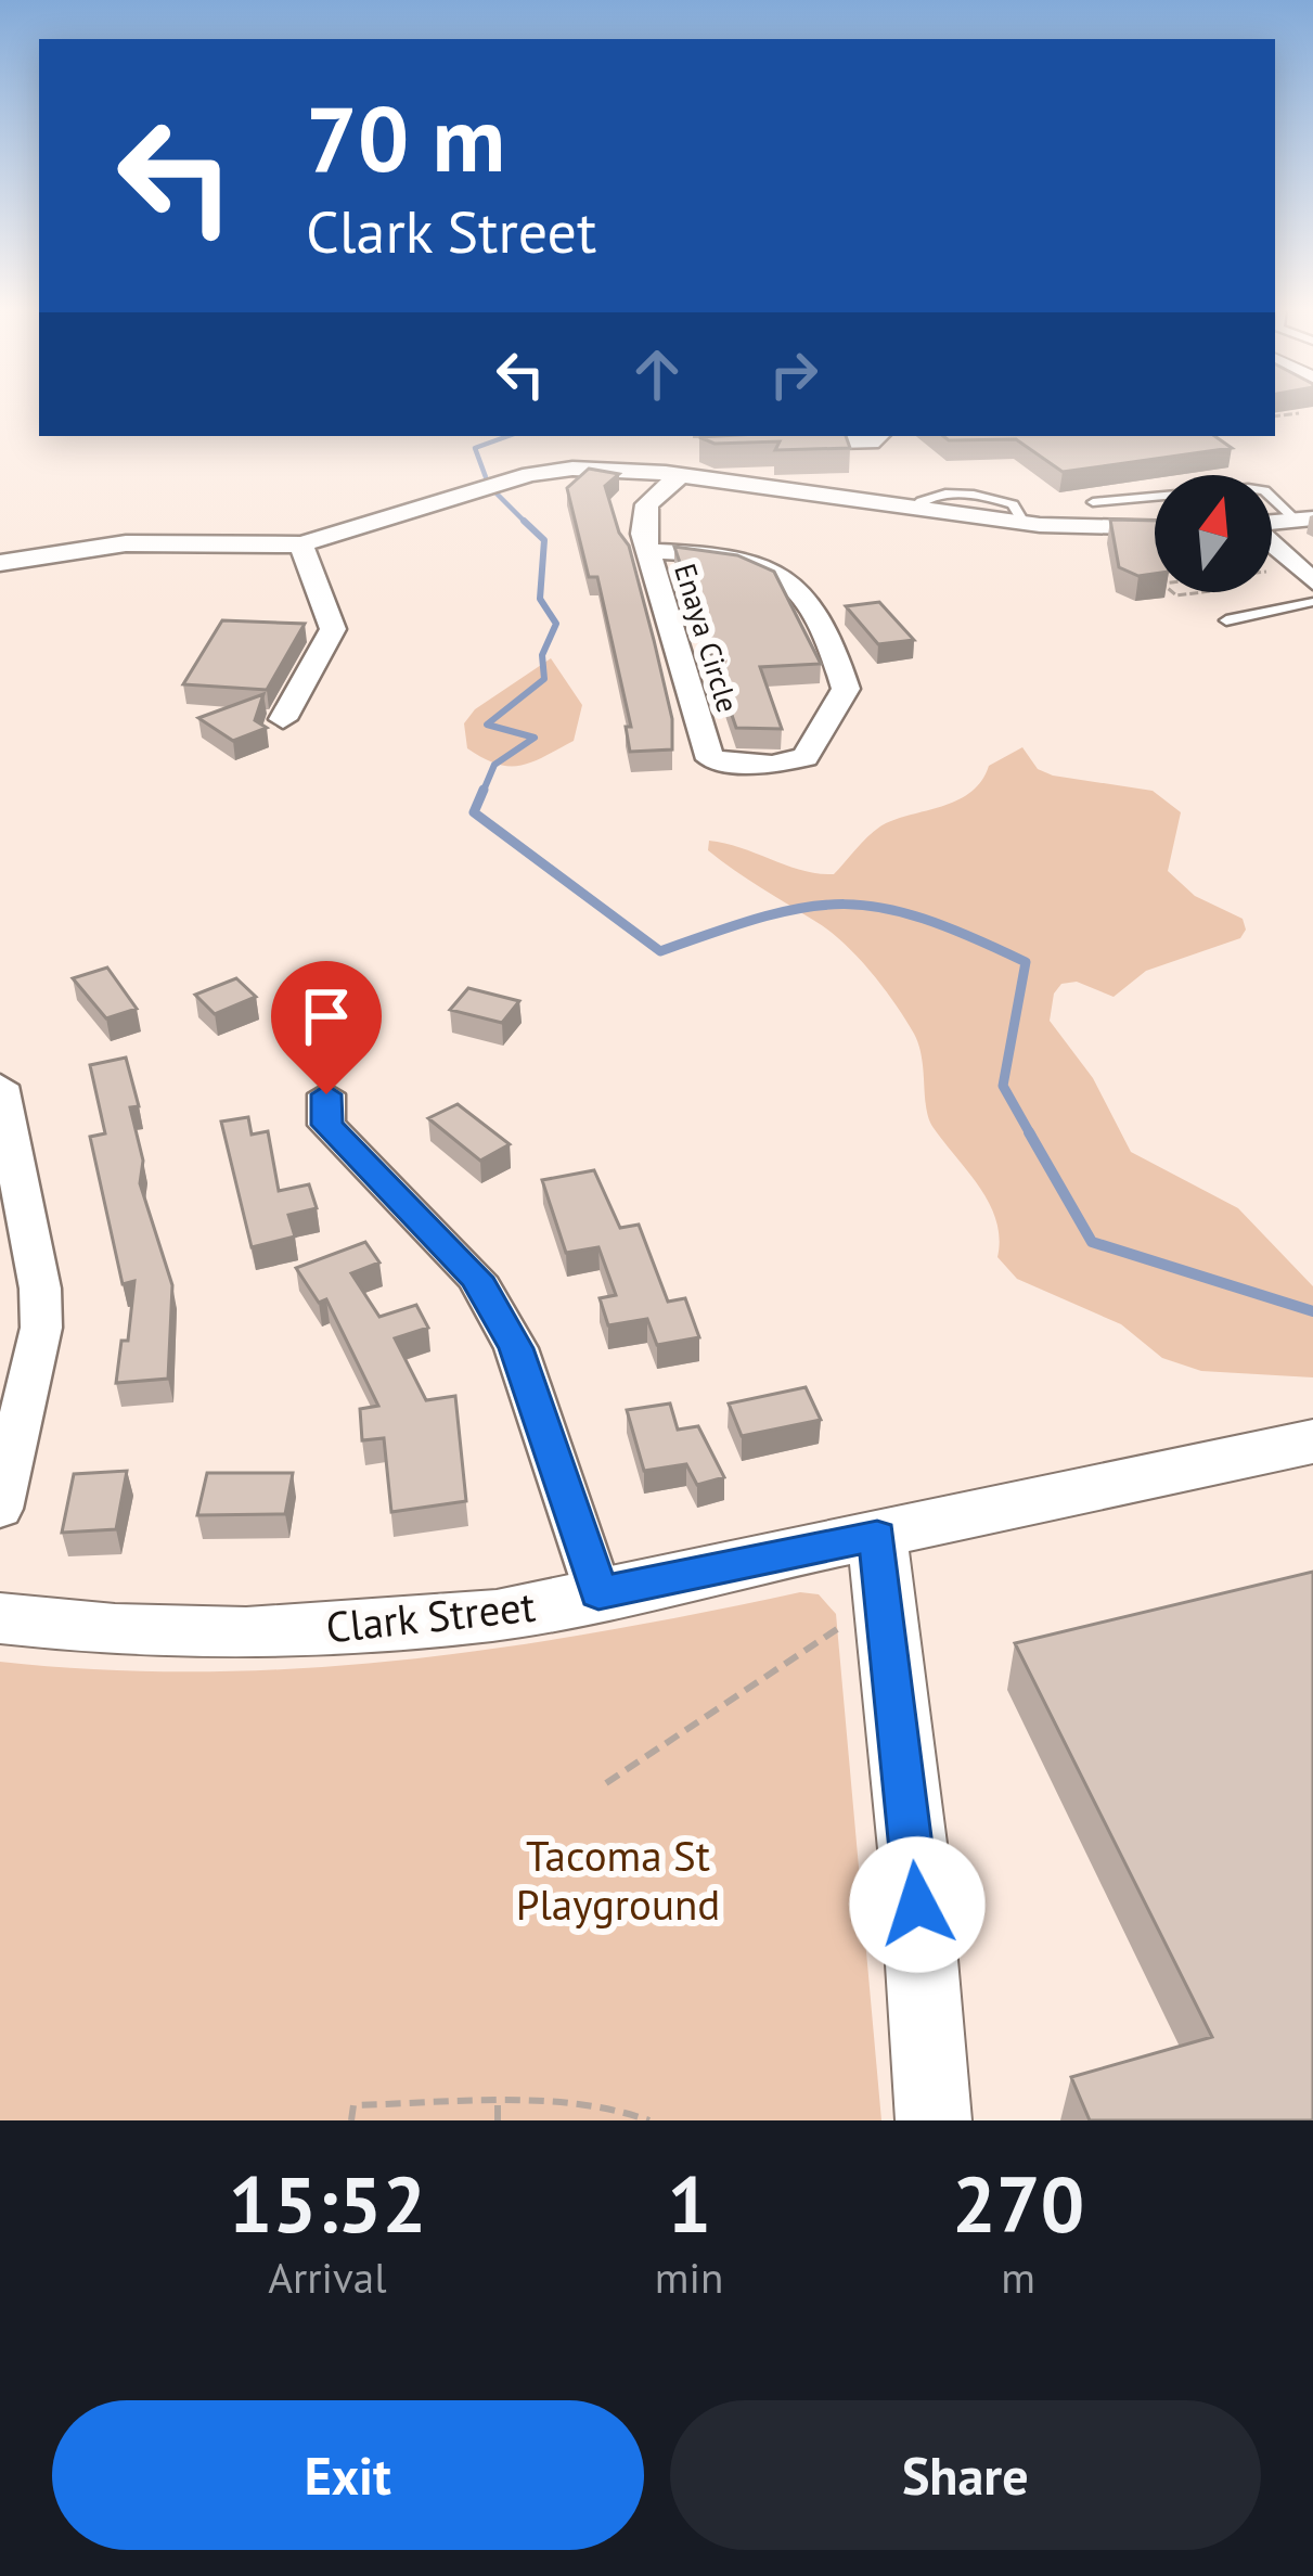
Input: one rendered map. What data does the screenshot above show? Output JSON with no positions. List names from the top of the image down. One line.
{"streets":{"street":["Enaya Circle","Clark Street"]},"parks":["Tacoma St Playground"],"north":"top","page":{"turn":["70 m","Clark Street"],"eta":["15:52","Arrival","1","min","270","m"],"buttons":["Exit","Share"]}}
